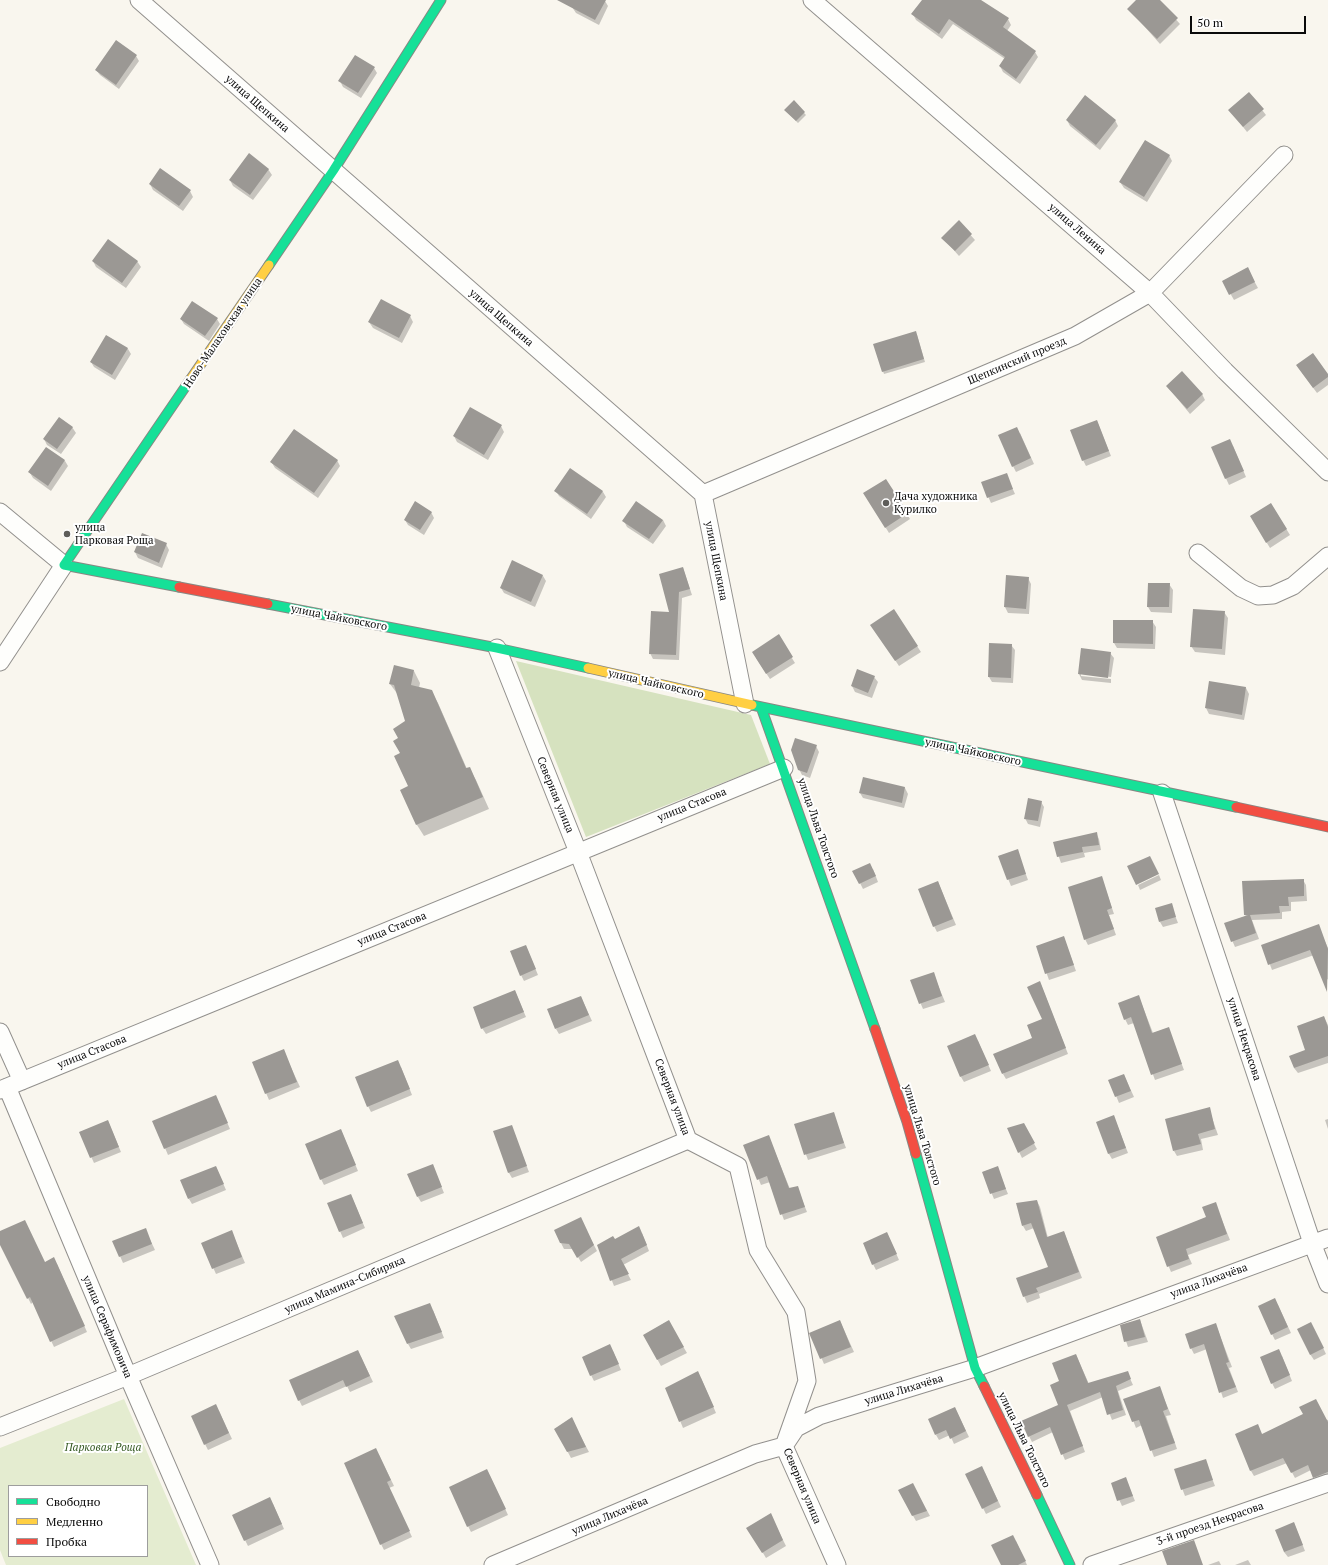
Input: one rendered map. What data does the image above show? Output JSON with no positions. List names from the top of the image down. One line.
{"streets":{"street":["улица Щепкина","улица Ленина","Ново-Малаховская улица","Щепкинский проезд","улица Чайковского","Северная улица","улица Стасова","улица Льва Толстого","улица Некрасова","улица Лихачёва","улица Мамина-Сибиряка","улица Серафимовича","3-й проезд Некрасова"]},"crossings":[["улица Щепкина","Ново-Малаховская улица"],["улица Щепкина","Щепкинский проезд"],["улица Щепкина","улица Чайковского"],["улица Щепкина","улица Льва Толстого"],["улица Ленина","Щепкинский проезд"],["Ново-Малаховская улица","улица Чайковского"],["улица Чайковского","Северная улица"],["улица Чайковского","улица Льва Толстого"],["улица Чайковского","улица Некрасова"],["Северная улица","улица Стасова"],["Северная улица","улица Лихачёва"],["Северная улица","улица Мамина-Сибиряка"],["улица Стасова","улица Льва Толстого"],["улица Стасова","улица Серафимовича"],["улица Льва Толстого","улица Лихачёва"],["улица Некрасова","улица Лихачёва"],["улица Мамина-Сибиряка","улица Серафимовича"]],"parks":["Парковая Роща"],"places":["Дача художника Курилко","улица Парковая Роща"],"legend":["Свободно","Медленно","Пробка"],"scale_bar":"50 m"}
